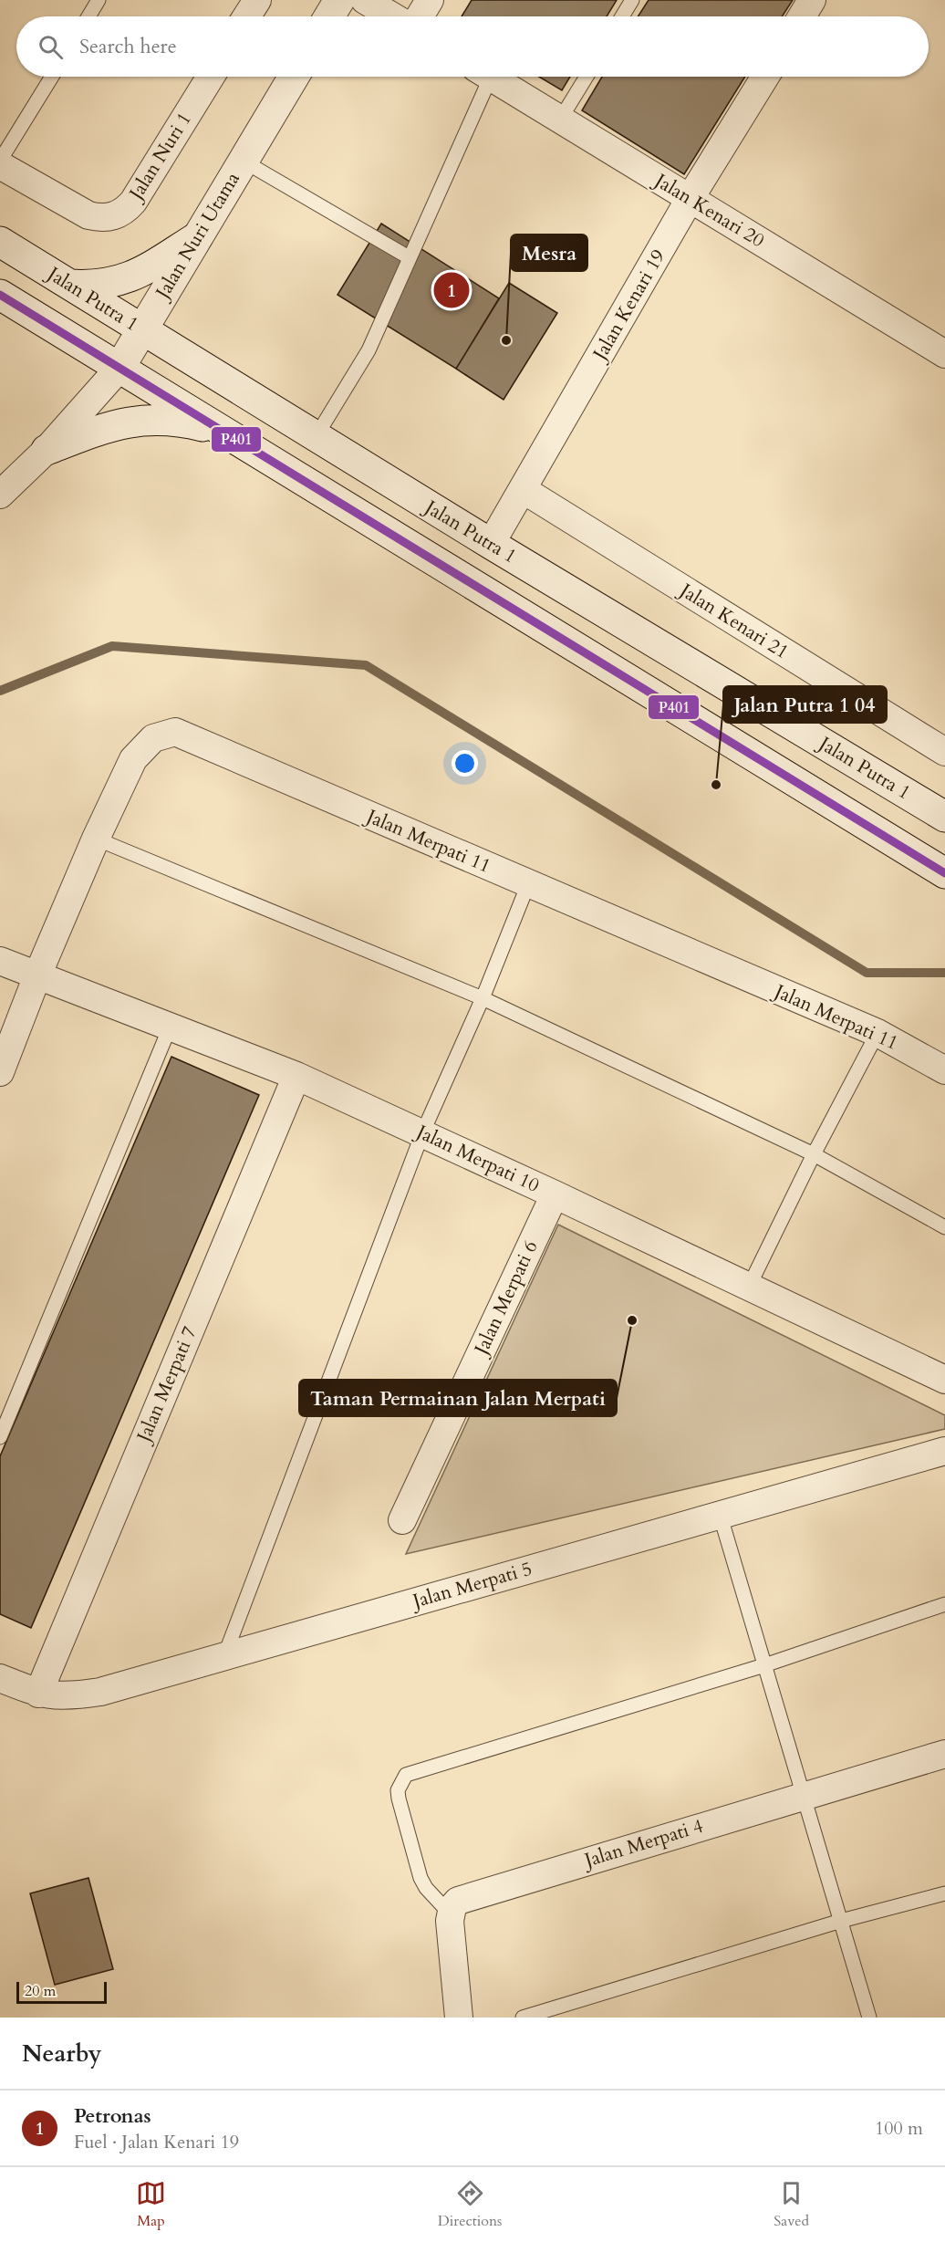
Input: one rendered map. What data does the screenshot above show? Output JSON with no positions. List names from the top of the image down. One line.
{"streets":{"main road":["Jalan Nuri Utama","Jalan Putra 1"],"street":["Jalan Nuri 1","Jalan Kenari 20","Jalan Kenari 19","Jalan Kenari 21","Jalan Merpati 11","Jalan Merpati 10","Jalan Merpati 6","Jalan Merpati 7","Jalan Merpati 5","Jalan Merpati 4"]},"crossings":[["Jalan Kenari 20","Jalan Kenari 19"],["Jalan Nuri Utama","Jalan Putra 1"],["Jalan Putra 1","Jalan Kenari 19"],["Jalan Kenari 19","Jalan Kenari 21"],["Jalan Merpati 11","Jalan Merpati 10"],["Jalan Merpati 10","Jalan Merpati 6"],["Jalan Merpati 10","Jalan Merpati 7"],["Jalan Merpati 7","Jalan Merpati 5"]],"places":["Mesra","Jalan Putra 1 04","Taman Permainan Jalan Merpati"],"lines":["transit line P401"],"scale_bar":"20 m","page":{"search":"Search here","pins":"1","scale":"20 m","heading":"Nearby","list":[{"mark":"1","name":"Petronas","note":"Fuel · Jalan Kenari 19","value":"100 m"}],"nav":["Map","Directions","Saved"]}}
